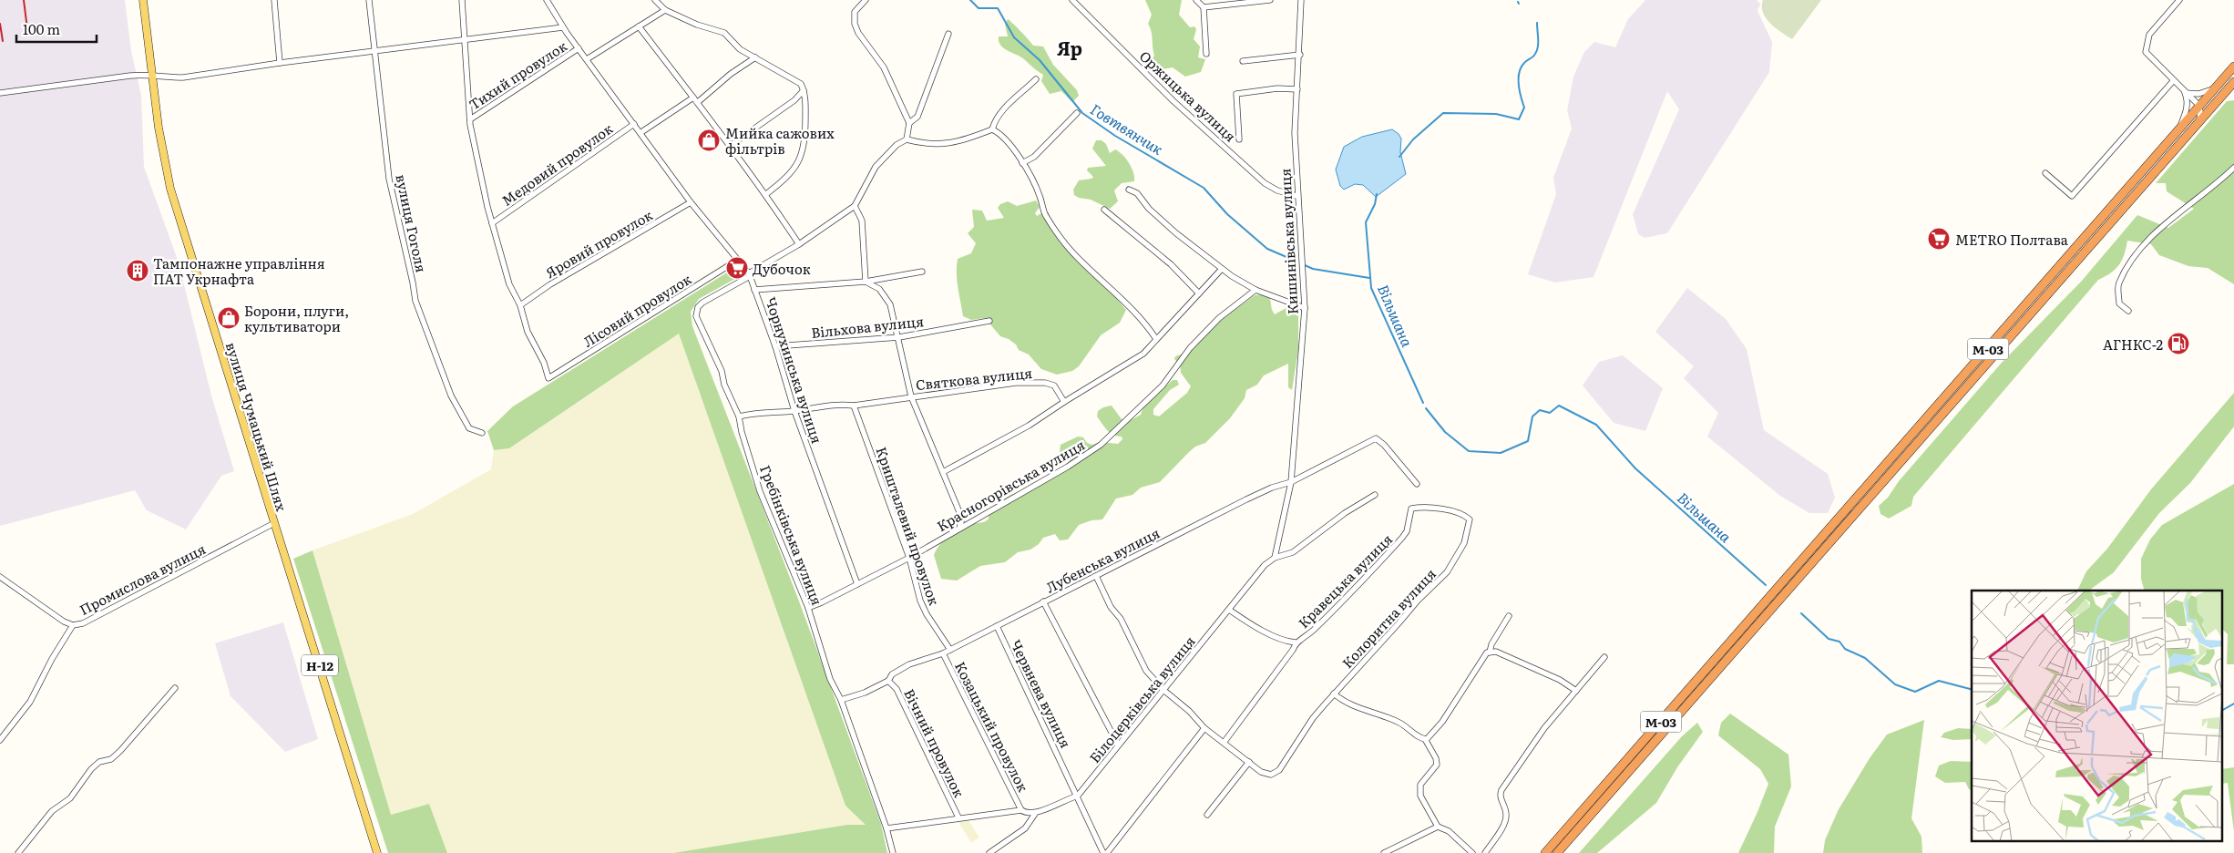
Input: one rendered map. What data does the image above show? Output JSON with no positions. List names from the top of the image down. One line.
{"streets":{"highway":["М-03"],"main road":["вулиця Чумацький Шлях","Н-12"],"street":["Тихий провулок","Оржицька вулиця","Медовий провулок","вулиця Гоголя","Кишинівська вулиця","Яровий провулок","Лісовий провулок","Вільхова вулиця","Чорнухинська вулиця","Святкова вулиця","Красногорівська вулиця","Кришталевий провулок","Гребінківська вулиця","Лубенська вулиця","Промислова вулиця","Кравецька вулиця","Колоритна вулиця","Червнева вулиця","Білоцерківська вулиця","Козацький провулок","Вічний провулок"]},"crossings":[["Тихий провулок","Чорнухинська вулиця"],["Оржицька вулиця","Кишинівська вулиця"],["Медовий провулок","Чорнухинська вулиця"],["Кишинівська вулиця","Лубенська вулиця"],["Кишинівська вулиця","Білоцерківська вулиця"],["Яровий провулок","Лісовий провулок"],["Яровий провулок","Чорнухинська вулиця"],["Лісовий провулок","Чорнухинська вулиця"],["Вільхова вулиця","Чорнухинська вулиця"],["Чорнухинська вулиця","Святкова вулиця"],["Чорнухинська вулиця","Красногорівська вулиця"],["Чорнухинська вулиця","Гребінківська вулиця"],["Святкова вулиця","Кришталевий провулок"],["Святкова вулиця","Гребінківська вулиця"],["вулиця Чумацький Шлях","Промислова вулиця"],["Красногорівська вулиця","Кришталевий провулок"],["Красногорівська вулиця","Гребінківська вулиця"],["Кришталевий провулок","Лубенська вулиця"],["Гребінківська вулиця","Лубенська вулиця"],["Лубенська вулиця","Червнева вулиця"],["Лубенська вулиця","Козацький провулок"],["Лубенська вулиця","Вічний провулок"],["Кравецька вулиця","Колоритна вулиця"],["Червнева вулиця","Білоцерківська вулиця"]],"districts":["Яр"],"water":["Говтвянчик","Вільшана"],"places":{"shop":["Мийка сажових фільтрів","Борони, плуги, культиватори"],"supermarket":["METRO Полтава","Дубочок"],"building":["Тампонажне управління ПАТ Укрнафта"],"fuel station":["АГНКС-2"]},"scale_bar":"100 m"}
